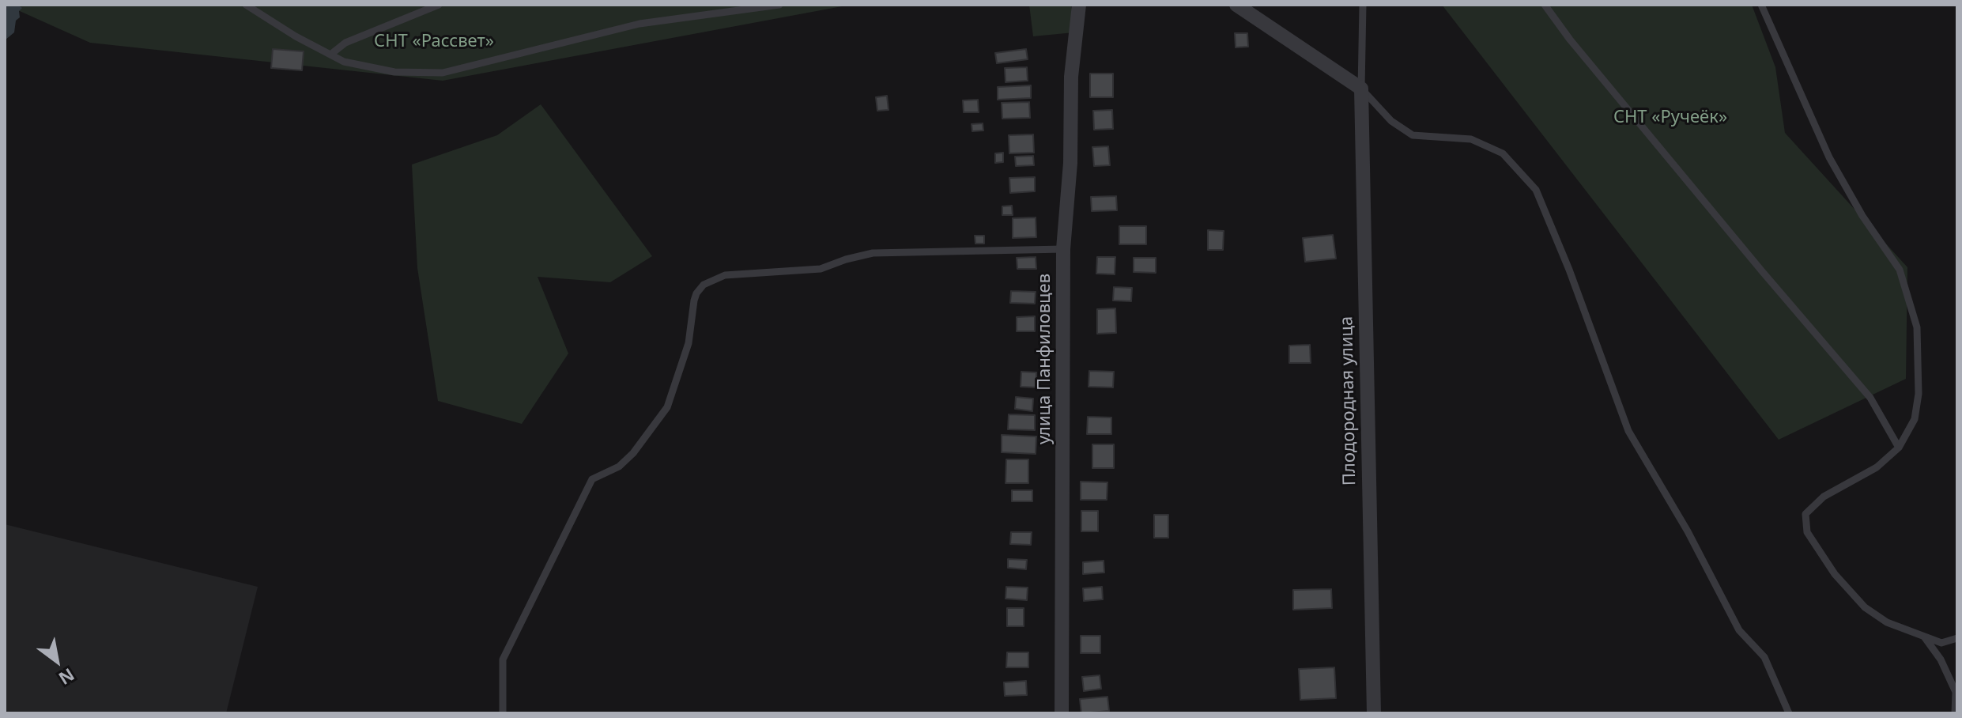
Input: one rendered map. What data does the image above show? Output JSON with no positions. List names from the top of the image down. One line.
{"streets":{"street":["улица Панфиловцев","Плодородная улица"]},"parks":["СНТ «Рассвет»","СНТ «Ручеёк»"],"north":"bottom right"}
